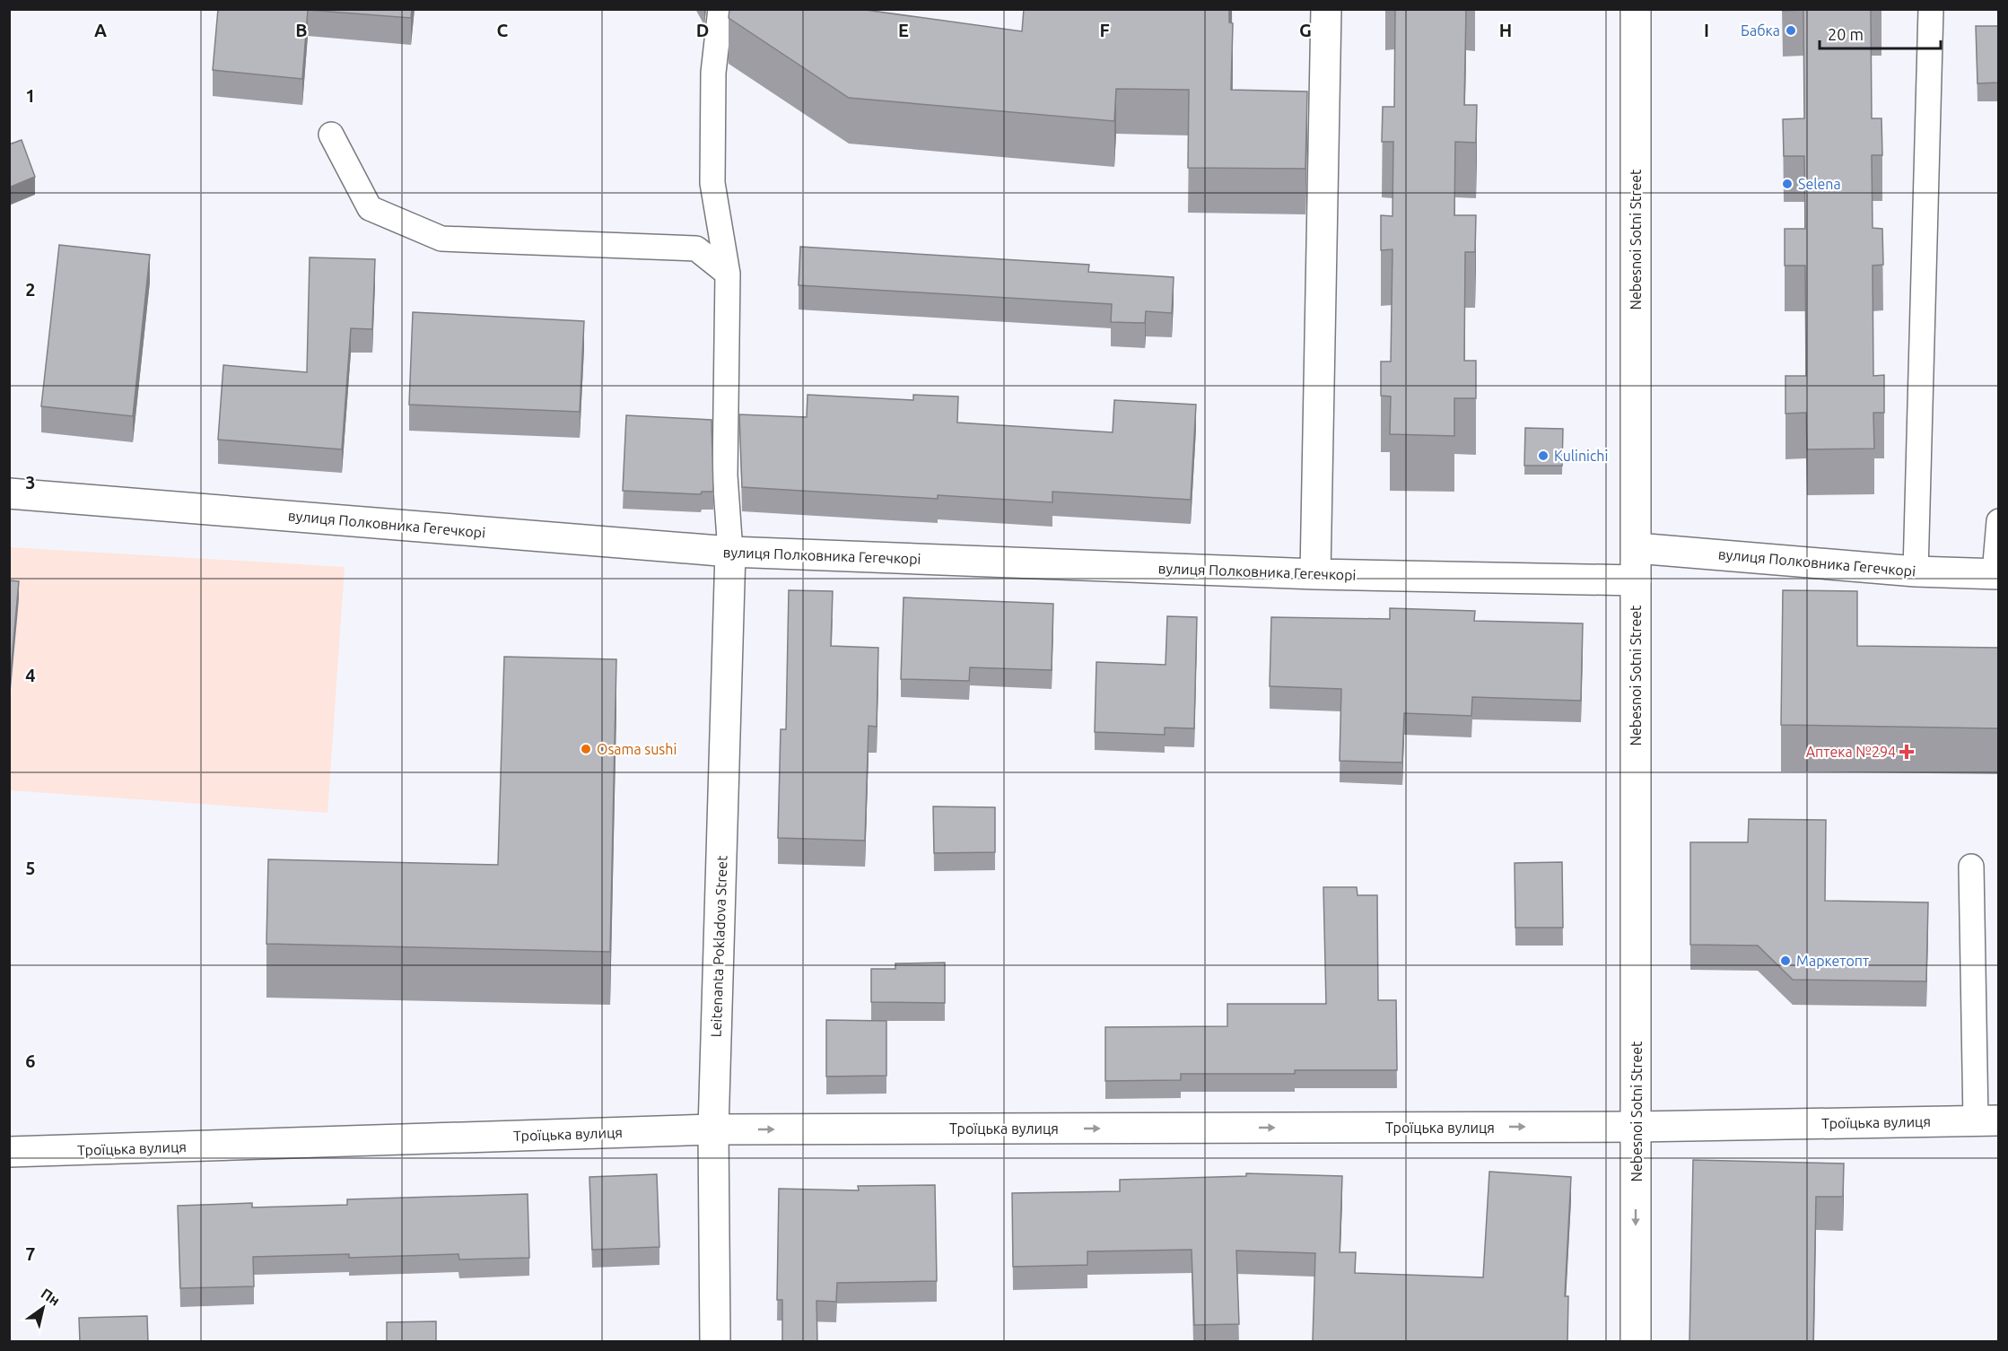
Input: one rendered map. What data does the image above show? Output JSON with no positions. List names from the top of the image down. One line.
{"streets":{"street":["Nebesnoi Sotni Street","вулиця Полковника Гегечкорі","Leitenanta Pokladova Street","Троїцька вулиця"]},"crossings":[["Nebesnoi Sotni Street","вулиця Полковника Гегечкорі"],["Nebesnoi Sotni Street","Троїцька вулиця"],["вулиця Полковника Гегечкорі","Leitenanta Pokladova Street"],["Leitenanta Pokladova Street","Троїцька вулиця"]],"one_way":["Троїцька вулиця"],"places":{"other":["Бабка","Selena","Kulinichi","Osama sushi","Маркетопт"],"health":["Аптека №294"]},"scale_bar":"20 m","north":"top right","grid":{"columns":["A","B","C","D","E","F","G","H","I"],"rows":["1","2","3","4","5","6","7"]}}
